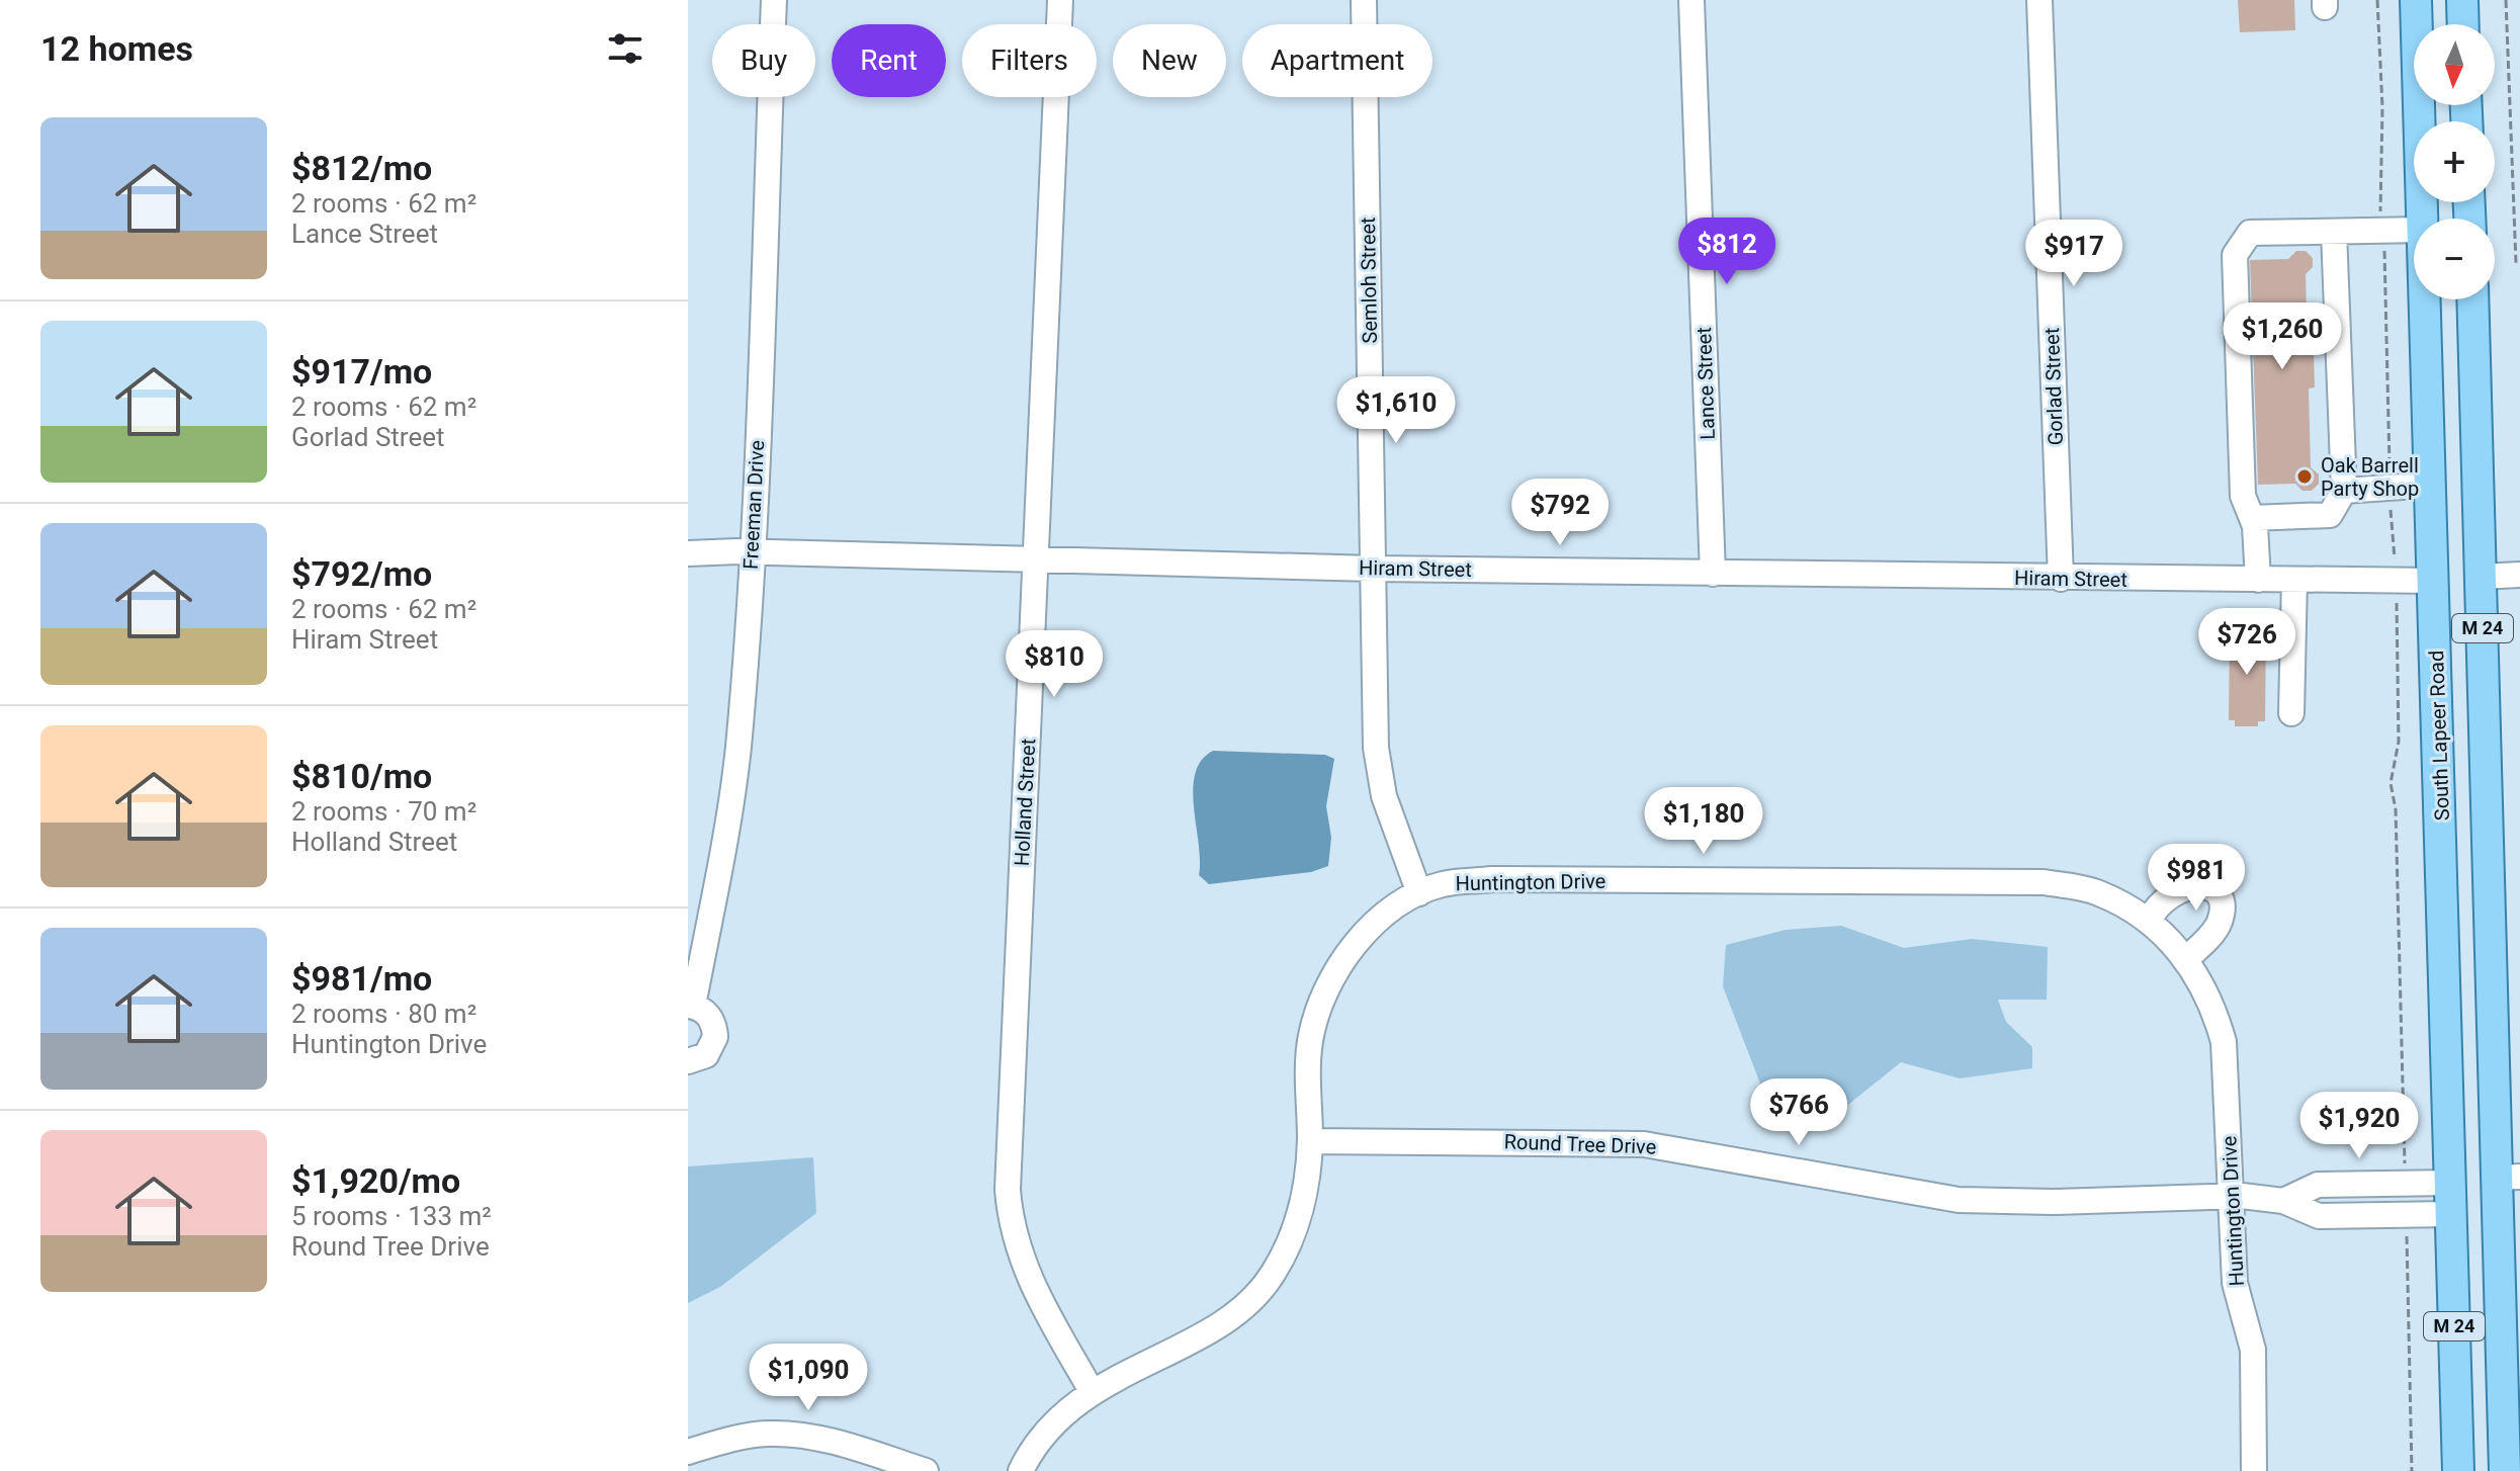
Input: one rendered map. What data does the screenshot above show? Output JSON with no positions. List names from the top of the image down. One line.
{"streets":{"main road":["M 24","South Lapeer Road"],"street":["Semloh Street","Lance Street","Gorlad Street","Freeman Drive","Hiram Street","Holland Street","Huntington Drive","Round Tree Drive"]},"crossings":[["Semloh Street","Hiram Street"],["Semloh Street","Huntington Drive"],["Lance Street","Hiram Street"],["Gorlad Street","Hiram Street"],["Freeman Drive","Hiram Street"],["Hiram Street","South Lapeer Road"],["Hiram Street","Holland Street"],["South Lapeer Road","Round Tree Drive"],["Holland Street","Huntington Drive"],["Huntington Drive","Round Tree Drive"]],"places":["Oak Barrell Party Shop"],"north":"bottom","page":{"heading":"12 homes","map_buttons":["+","−"],"chip":["Buy","Rent","Filters","New","Apartment"],"list":[{"name":"$812/mo","note":"2 rooms · 62 m² · Lance Street"},{"name":"$917/mo","note":"2 rooms · 62 m² · Gorlad Street"},{"name":"$792/mo","note":"2 rooms · 62 m² · Hiram Street"},{"name":"$810/mo","note":"2 rooms · 70 m² · Holland Street"},{"name":"$981/mo","note":"2 rooms · 80 m² · Huntington Drive"},{"name":"$1,920/mo","note":"5 rooms · 133 m² · Round Tree Drive"}],"price":["$812","$917","$1,260","$1,610","$792","$726","$810","$1,180","$981","$766","$1,920","$1,090"]}}
